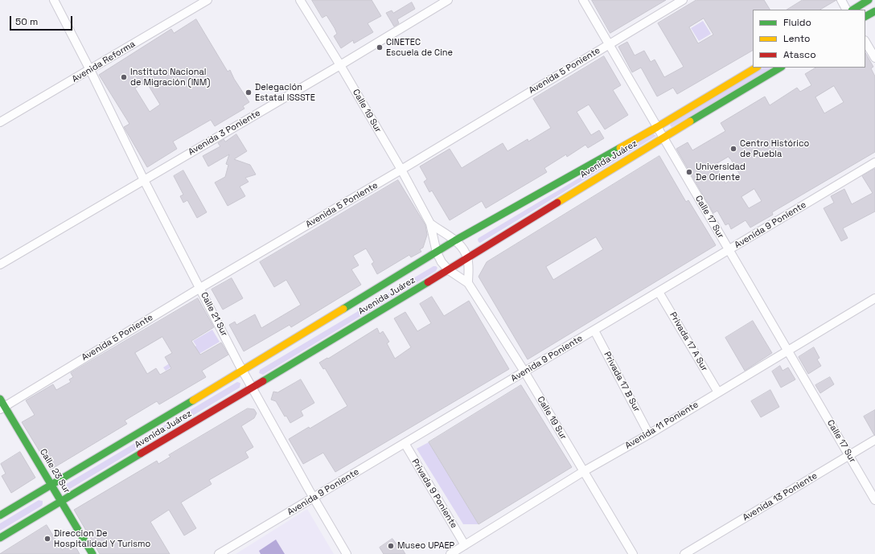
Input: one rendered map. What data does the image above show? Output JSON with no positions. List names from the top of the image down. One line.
{"streets":{"main road":["Avenida Juárez","Calle 23 Sur"],"street":["Avenida Reforma","Avenida 5 Poniente","Calle 19 Sur","Avenida 3 Poniente","Calle 17 Sur","Avenida 9 Poniente","Calle 21 Sur","Privada 17 A Sur","Privada 17 B Sur","Avenida 11 Poniente","Privada 9 Poniente","Avenida 13 Poniente"]},"crossings":[["Avenida Reforma","Calle 21 Sur"],["Avenida 5 Poniente","Calle 19 Sur"],["Avenida 5 Poniente","Calle 17 Sur"],["Avenida 5 Poniente","Calle 21 Sur"],["Avenida 5 Poniente","Calle 23 Sur"],["Calle 19 Sur","Avenida 3 Poniente"],["Calle 19 Sur","Avenida Juárez"],["Calle 19 Sur","Avenida 9 Poniente"],["Calle 19 Sur","Avenida 11 Poniente"],["Avenida 3 Poniente","Calle 21 Sur"],["Avenida Juárez","Calle 17 Sur"],["Avenida Juárez","Calle 21 Sur"],["Avenida Juárez","Calle 23 Sur"],["Calle 17 Sur","Avenida 9 Poniente"],["Calle 17 Sur","Avenida 11 Poniente"],["Calle 17 Sur","Avenida 13 Poniente"],["Avenida 9 Poniente","Calle 21 Sur"],["Avenida 9 Poniente","Privada 17 A Sur"],["Avenida 9 Poniente","Privada 17 B Sur"],["Avenida 9 Poniente","Privada 9 Poniente"],["Privada 17 A Sur","Avenida 11 Poniente"],["Privada 17 B Sur","Avenida 11 Poniente"],["Avenida 11 Poniente","Privada 9 Poniente"]],"places":["CINETEC Escuela de Cine","Instituto Nacional de Migración (INM)","Delegación Estatal ISSSTE","Centro Histórico de Puebla","Universidad De Oriente","Direccion De Hospitalidad Y Turismo","Museo UPAEP"],"legend":["Fluido","Lento","Atasco"],"scale_bar":"50 m"}
